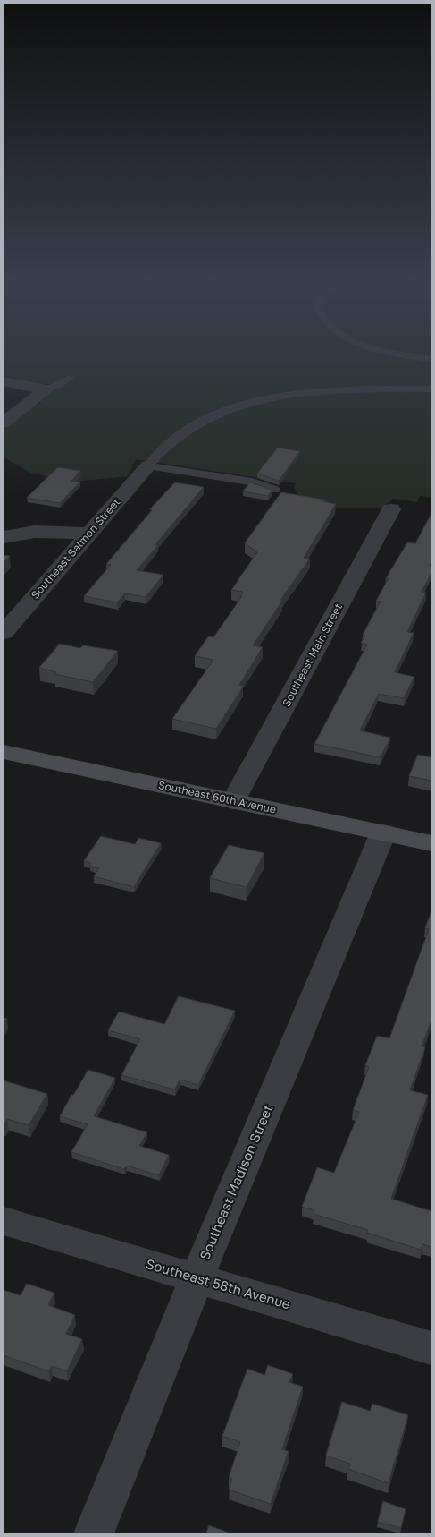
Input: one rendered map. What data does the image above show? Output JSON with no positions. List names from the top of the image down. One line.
{"streets":{"main road":["Southeast 60th Avenue"],"street":["Southeast Salmon Street","Southeast Main Street","Southeast Madison Street","Southeast 58th Avenue"]},"crossings":[["Southeast Main Street","Southeast 60th Avenue"],["Southeast 60th Avenue","Southeast Madison Street"],["Southeast Madison Street","Southeast 58th Avenue"]]}
